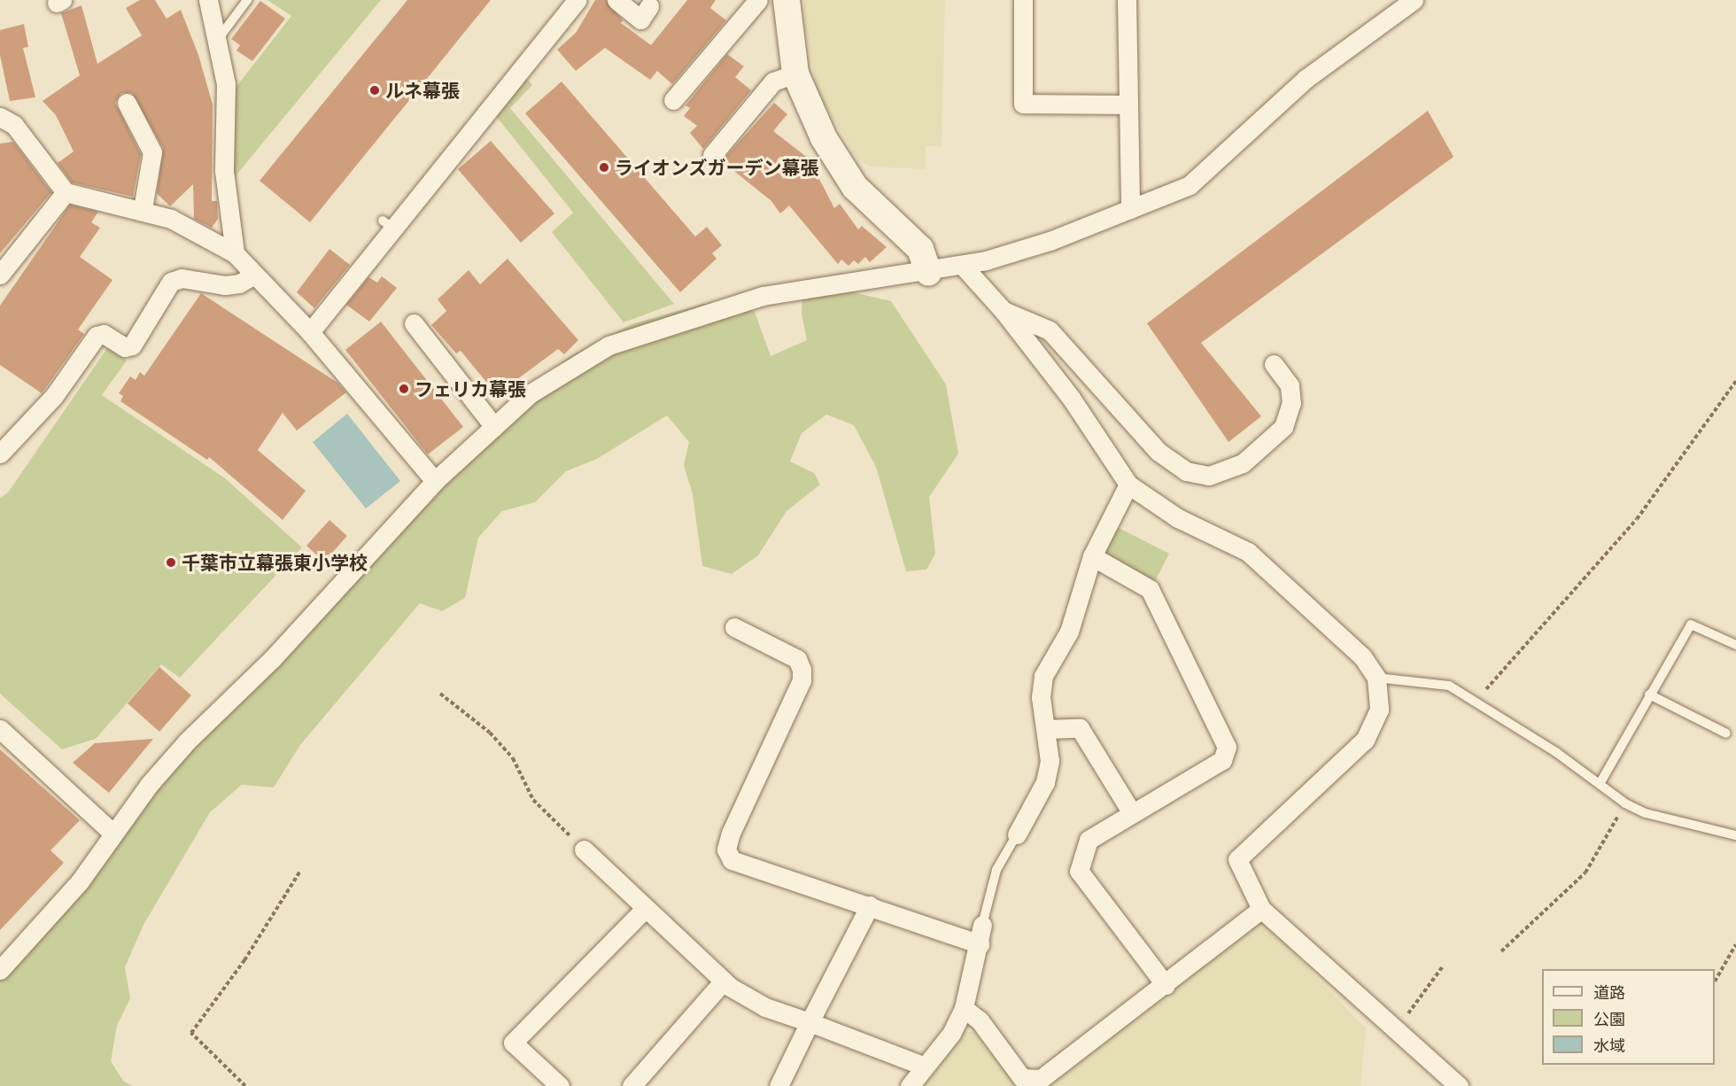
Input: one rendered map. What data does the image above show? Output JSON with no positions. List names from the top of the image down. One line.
{"places":["ルネ幕張","ライオンズガーデン幕張","フェリカ幕張","千葉市立幕張東小学校"],"legend":["道路","公園","水域"]}
